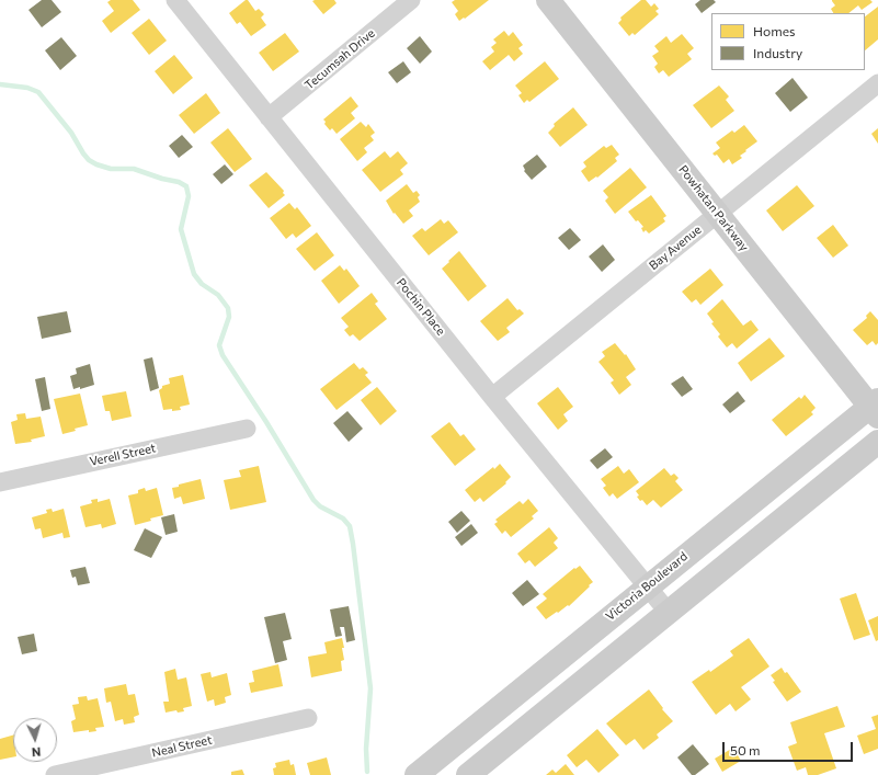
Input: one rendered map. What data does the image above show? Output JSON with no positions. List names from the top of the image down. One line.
{"streets":{"main road":["Powhatan Parkway","Victoria Boulevard"],"street":["Tecumsah Drive","Bay Avenue","Pochin Place","Verell Street","Neal Street"]},"crossings":[["Tecumsah Drive","Pochin Place"],["Powhatan Parkway","Bay Avenue"],["Powhatan Parkway","Victoria Boulevard"],["Bay Avenue","Pochin Place"],["Pochin Place","Victoria Boulevard"]],"legend":["Homes","Industry"],"scale_bar":"50 m","north":"bottom"}
